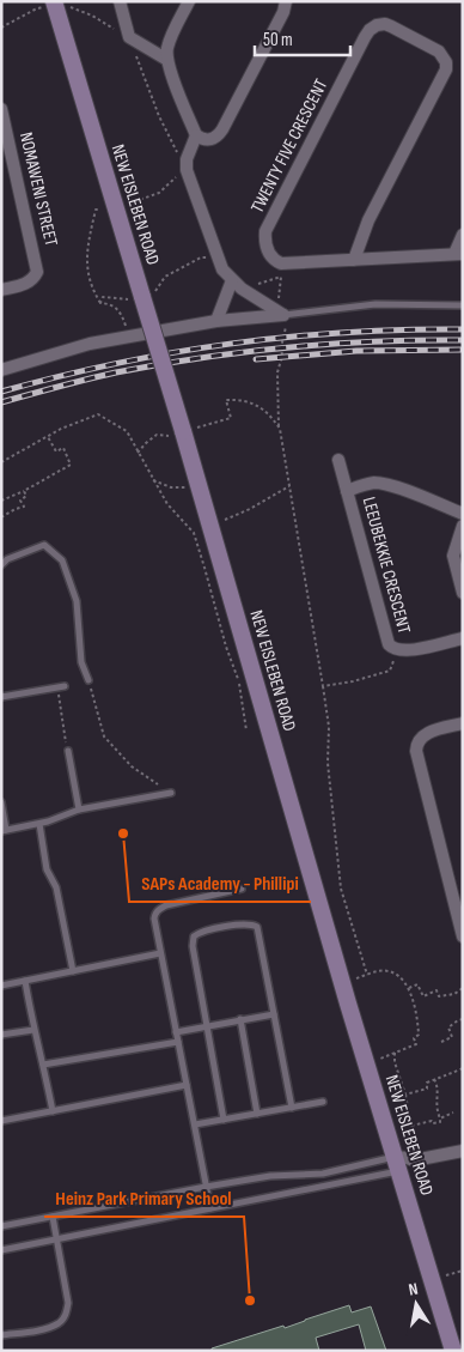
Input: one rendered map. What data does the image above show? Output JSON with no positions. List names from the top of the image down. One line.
{"streets":{"main road":["NEW EISLEBEN ROAD"],"street":["TWENTY FIVE CRESCENT","NOMAWENI STREET","LEEUBEKKIE CRESCENT"]},"places":["SAPs Academy - Phillipi","Heinz Park Primary School"],"scale_bar":"50 m","north":"top"}
